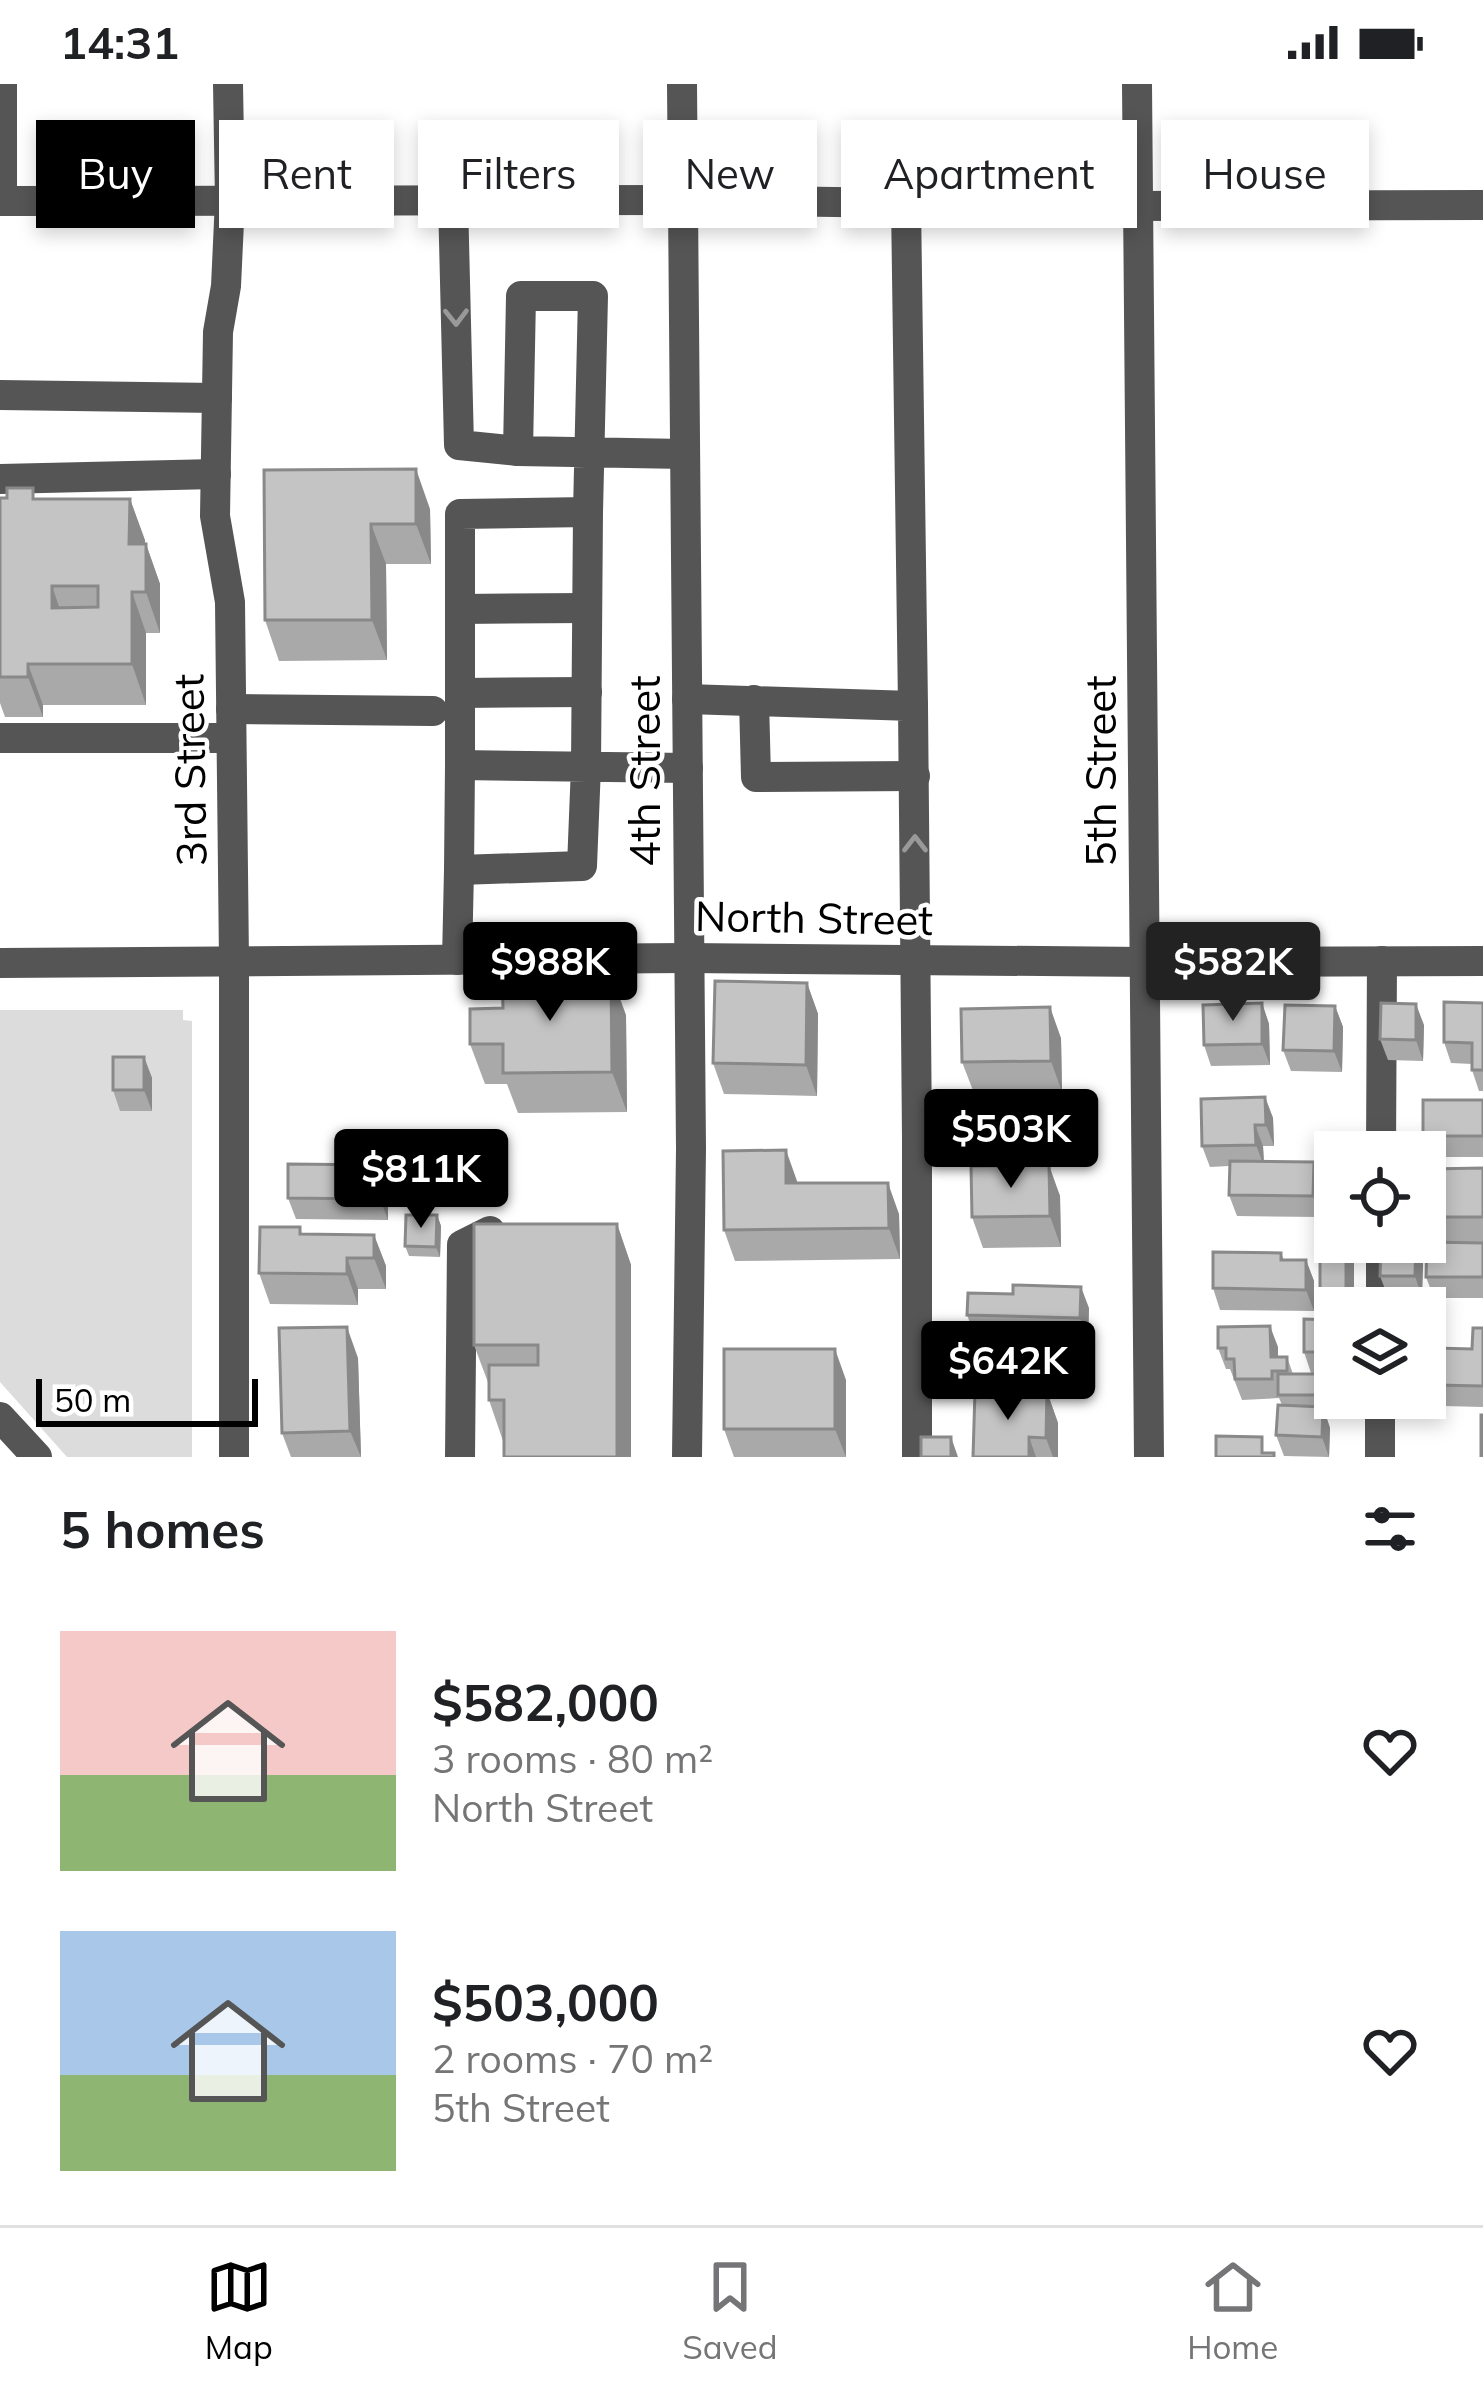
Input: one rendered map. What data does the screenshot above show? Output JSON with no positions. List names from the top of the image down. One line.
{"streets":{"street":["3rd Street","4th Street","5th Street","North Street"]},"crossings":[["3rd Street","North Street"],["4th Street","North Street"],["5th Street","North Street"]],"scale_bar":"50 m","page":{"status":"14:31","chip":["Buy","Rent","Filters","New","Apartment","House"],"price":["$988K","$582K","$503K","$811K","$642K"],"scale":"50 m","heading":"5 homes","list":[{"name":"$582,000","note":"3 rooms · 80 m² · North Street"},{"name":"$503,000","note":"2 rooms · 70 m² · 5th Street"}],"tabs":["Map","Saved","Home"]}}
